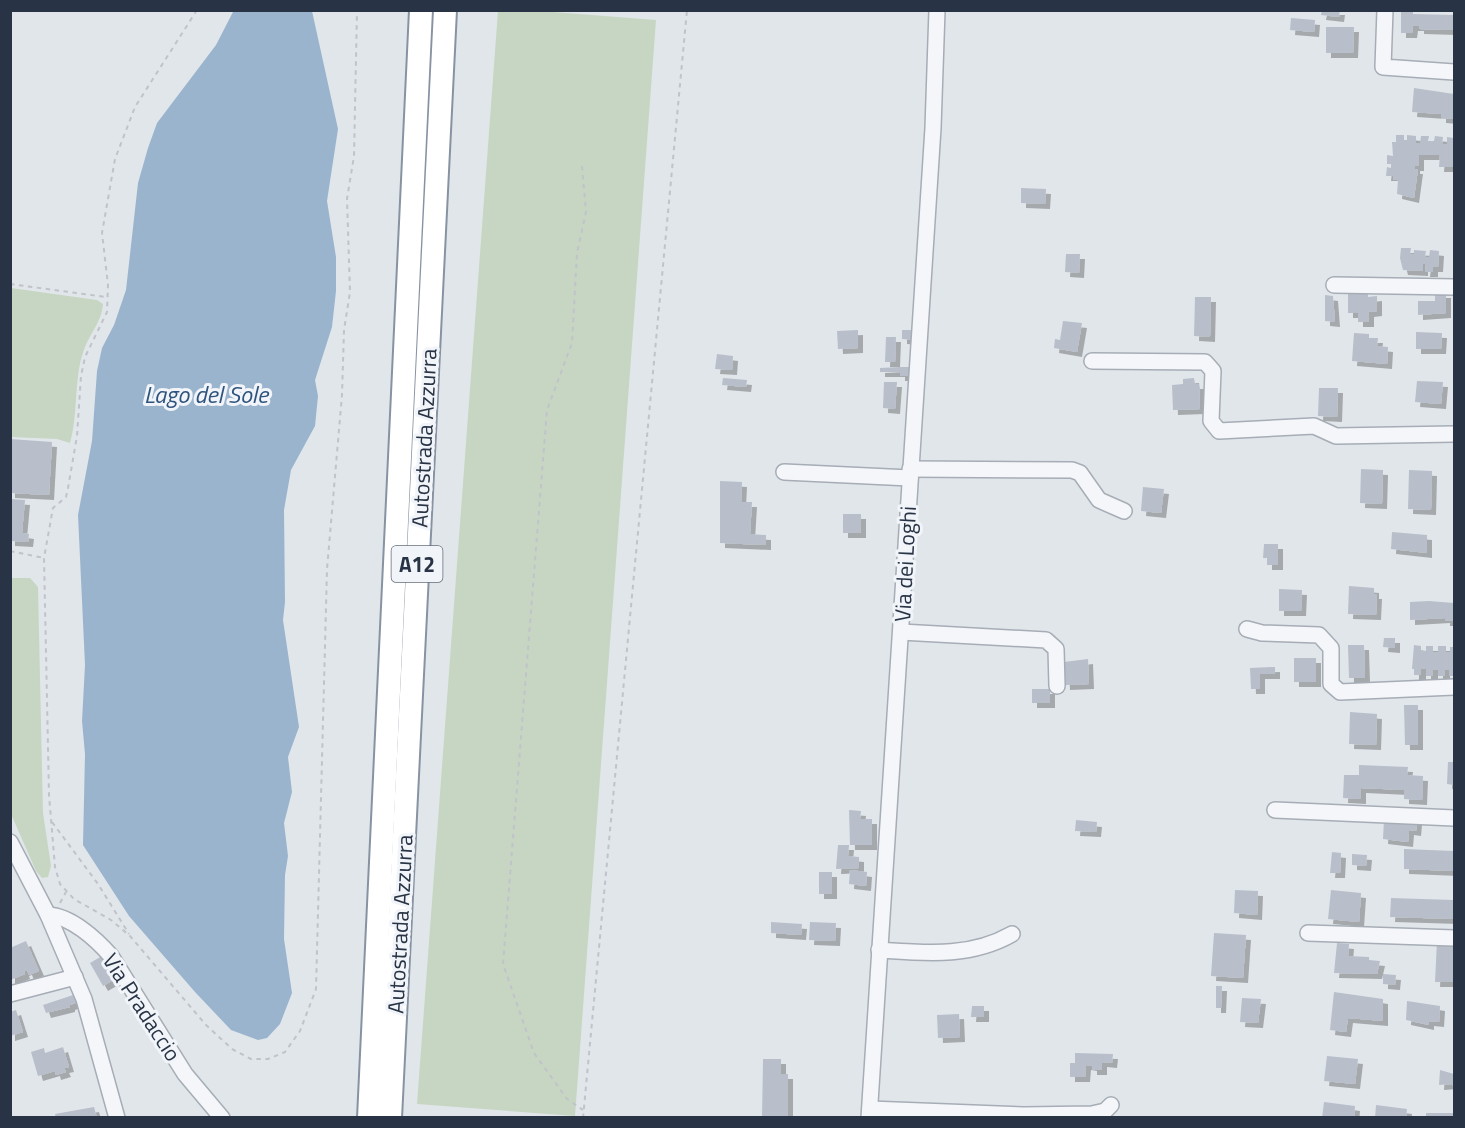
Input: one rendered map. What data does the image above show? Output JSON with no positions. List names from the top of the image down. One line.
{"streets":{"highway":["Autostrada Azzurra","A12"],"street":["Via dei Loghi","Via Pradaccio"]},"water":["Lago del Sole"]}
